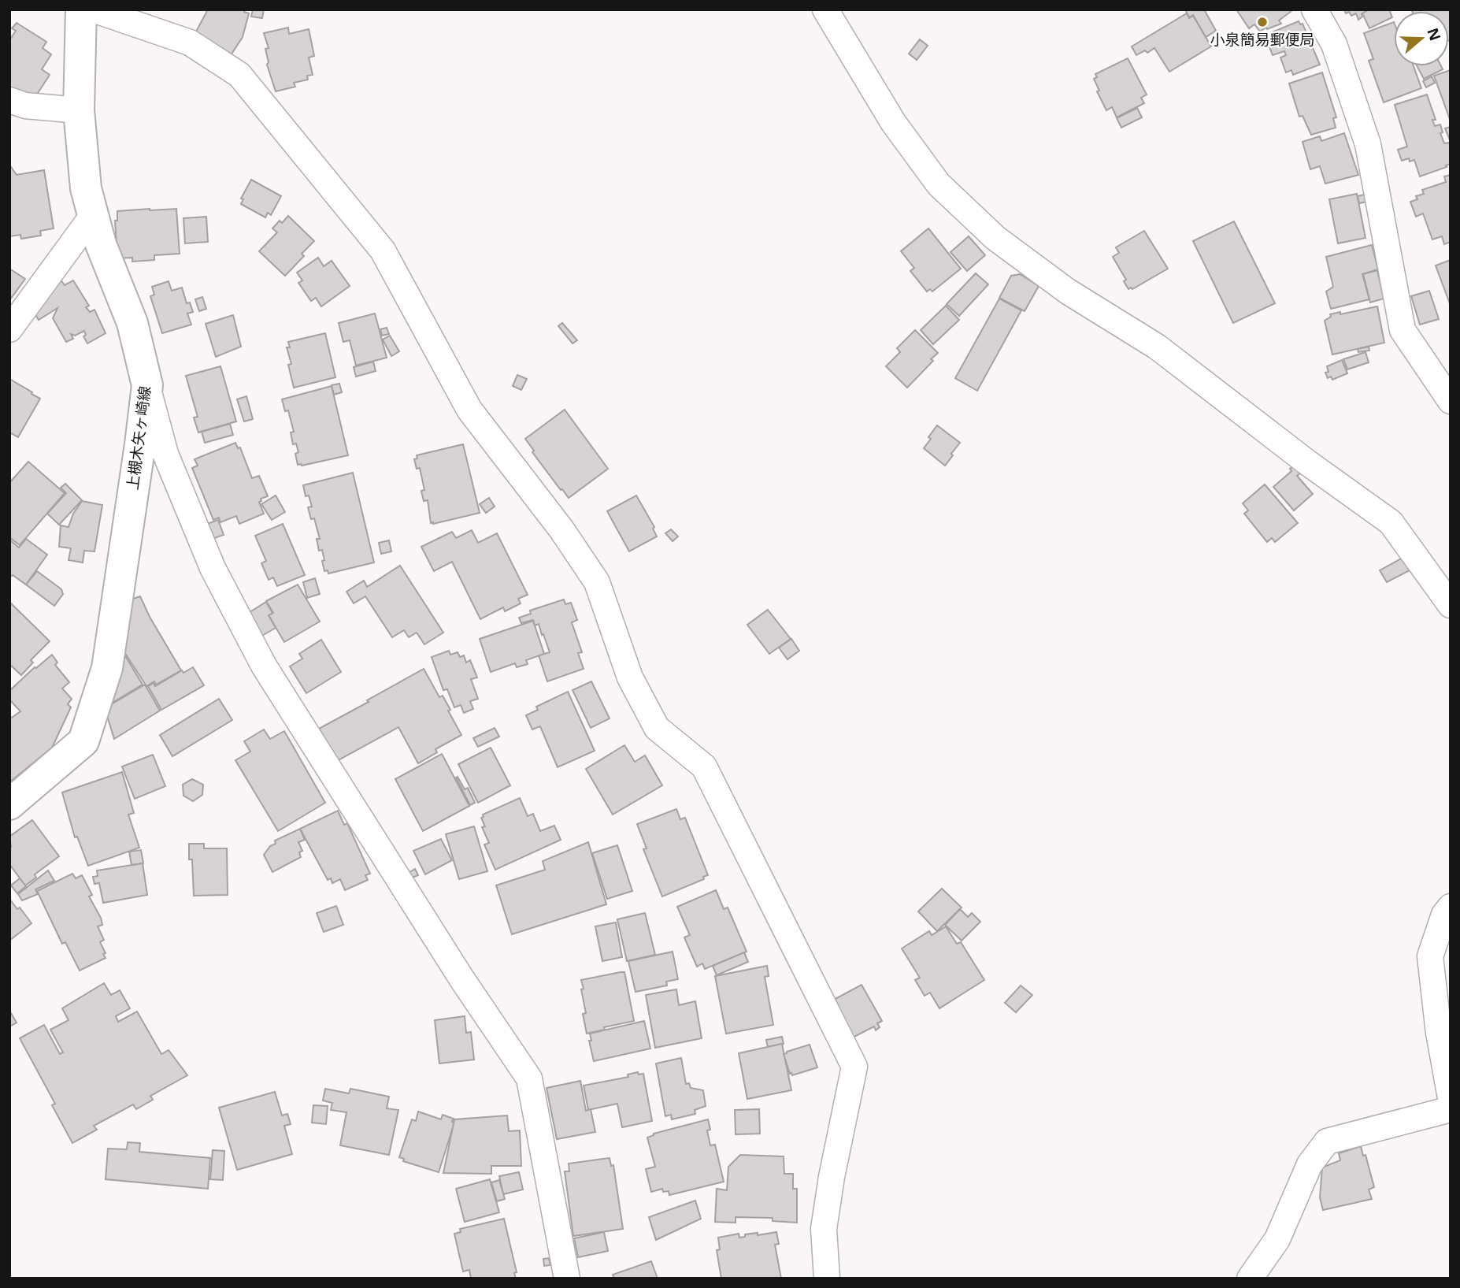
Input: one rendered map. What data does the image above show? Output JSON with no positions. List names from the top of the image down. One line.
{"streets":{"main road":["上槻木矢ヶ崎線"]},"places":["小泉簡易郵便局"],"north":"right"}
